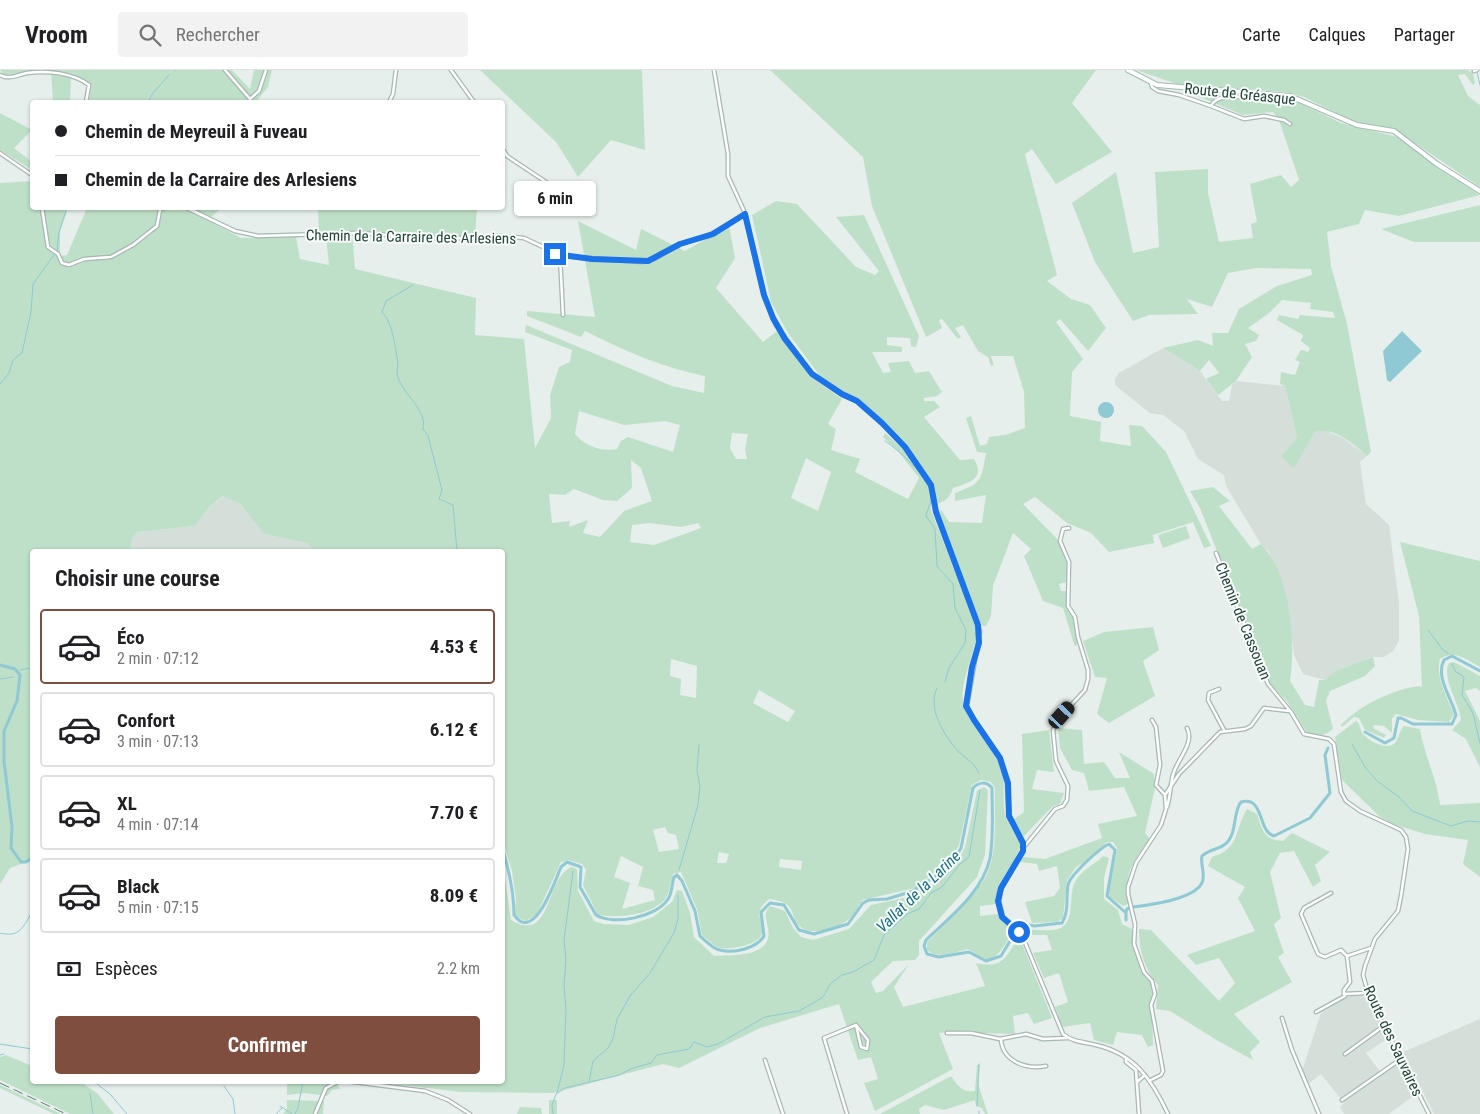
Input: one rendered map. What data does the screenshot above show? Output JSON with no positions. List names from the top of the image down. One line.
{"streets":{"street":["Route de Gréasque","Chemin de la Carraire des Arlesiens","Chemin de Cassouan","Route des Sauvaires"]},"crossings":[["Chemin de Cassouan","Route des Sauvaires"]],"water":["Vallat de la Larine"],"page":{"header":"Vroom","search":"Rechercher","nav":["Carte","Calques","Partager"],"banner":["Chemin de Meyreuil à Fuveau","Chemin de la Carraire des Arlesiens"],"bubble":"6 min","heading":"Choisir une course","list":[{"name":"Éco","note":"2 min · 07:12","value":"4.53 €"},{"name":"Confort","note":"3 min · 07:13","value":"6.12 €"},{"name":"XL","note":"4 min · 07:14","value":"7.70 €"},{"name":"Black","note":"5 min · 07:15","value":"8.09 €"}],"pay":["Espèces","2.2 km"],"buttons":"Confirmer"}}
